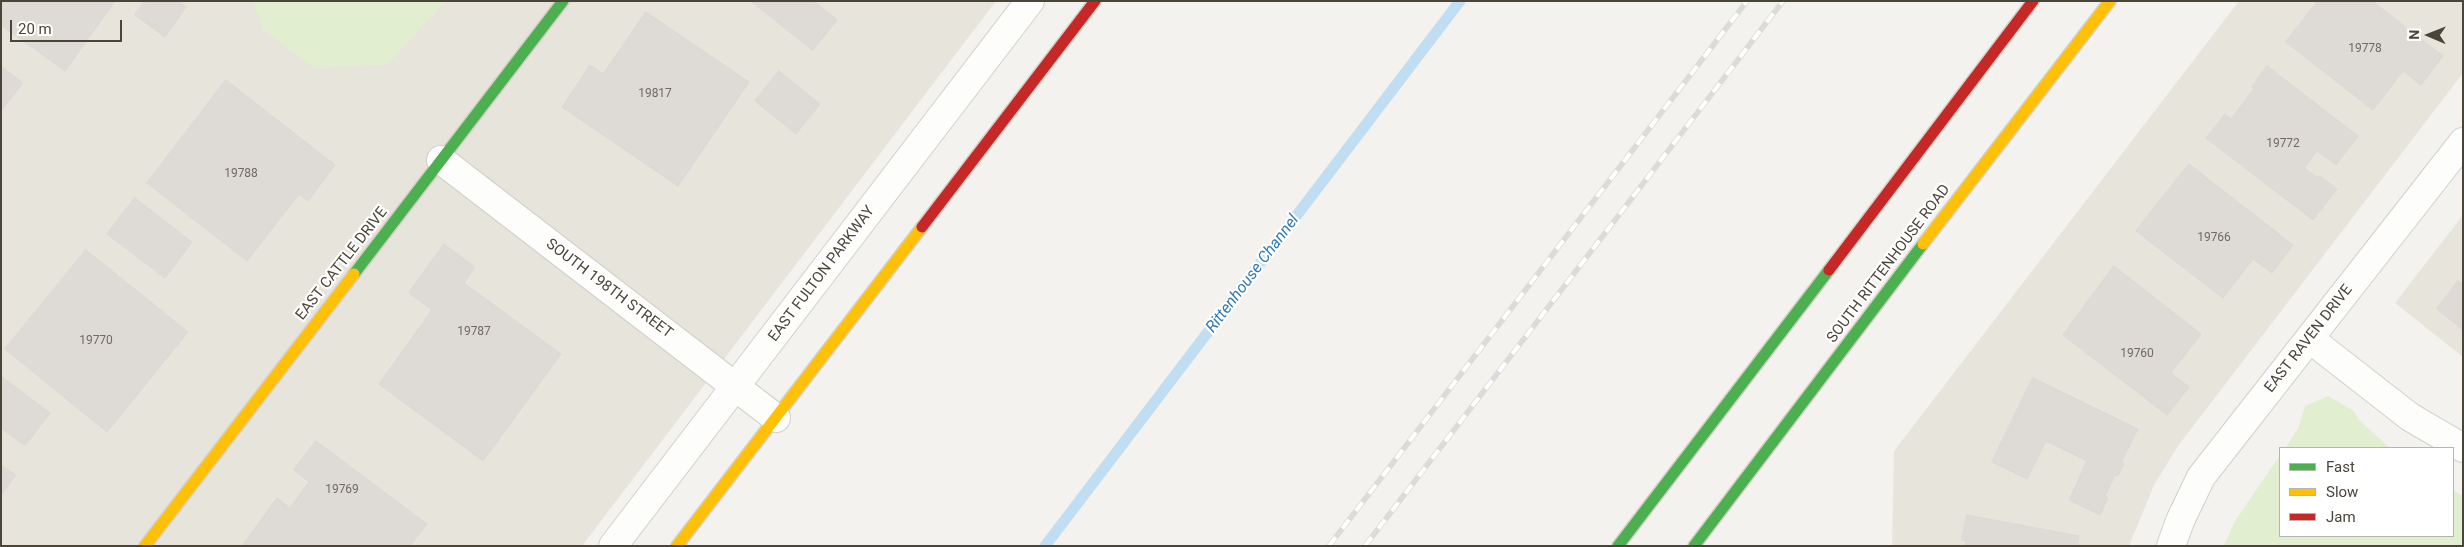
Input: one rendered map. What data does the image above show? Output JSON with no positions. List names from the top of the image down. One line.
{"streets":{"street":["EAST CATTLE DRIVE","SOUTH RITTENHOUSE ROAD","EAST FULTON PARKWAY","SOUTH 198TH STREET","EAST RAVEN DRIVE"]},"crossings":[["EAST CATTLE DRIVE","SOUTH 198TH STREET"],["EAST FULTON PARKWAY","SOUTH 198TH STREET"]],"water":["Rittenhouse Channel"],"house_numbers":["19778","19817","19772","19788","19766","19787","19770","19760","19769"],"legend":["Fast","Slow","Jam"],"scale_bar":"20 m","north":"left"}
